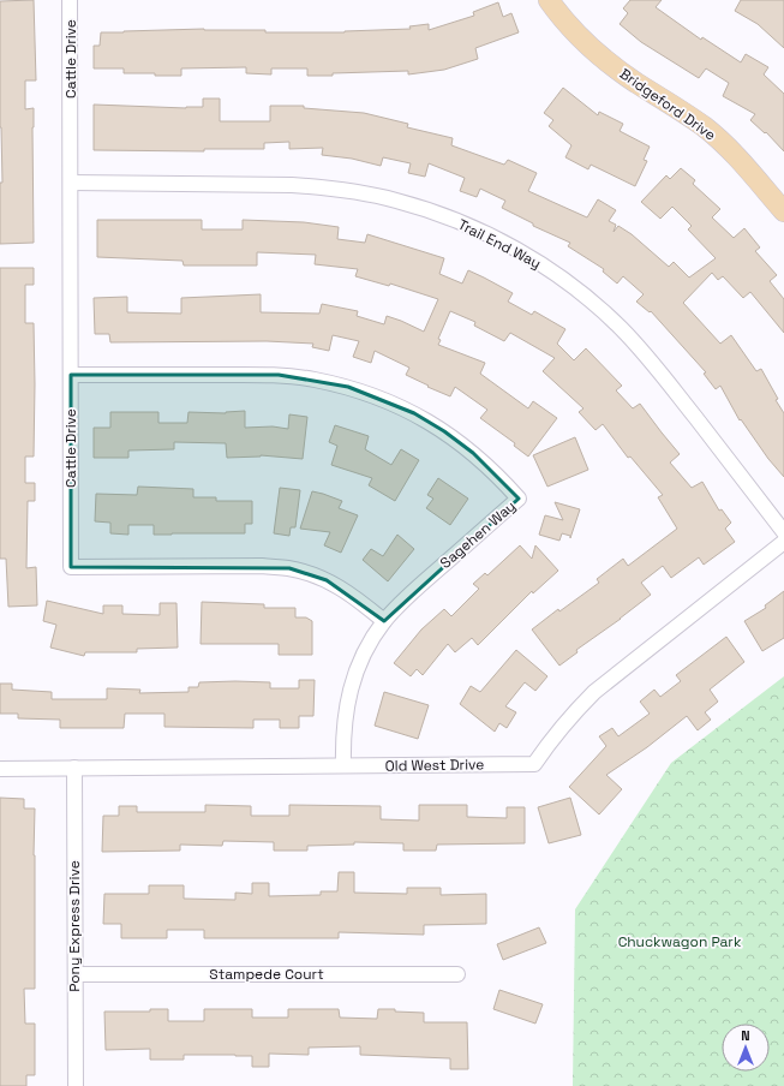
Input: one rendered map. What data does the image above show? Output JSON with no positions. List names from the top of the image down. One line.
{"streets":{"street":["Cattle Drive","Bridgeford Drive","Trail End Way","Sagehen Way","Old West Drive","Pony Express Drive","Stampede Court"]},"crossings":[["Cattle Drive","Trail End Way"],["Cattle Drive","Sagehen Way"],["Sagehen Way","Old West Drive"],["Old West Drive","Pony Express Drive"],["Pony Express Drive","Stampede Court"]],"parks":["Chuckwagon Park"],"north":"top"}
